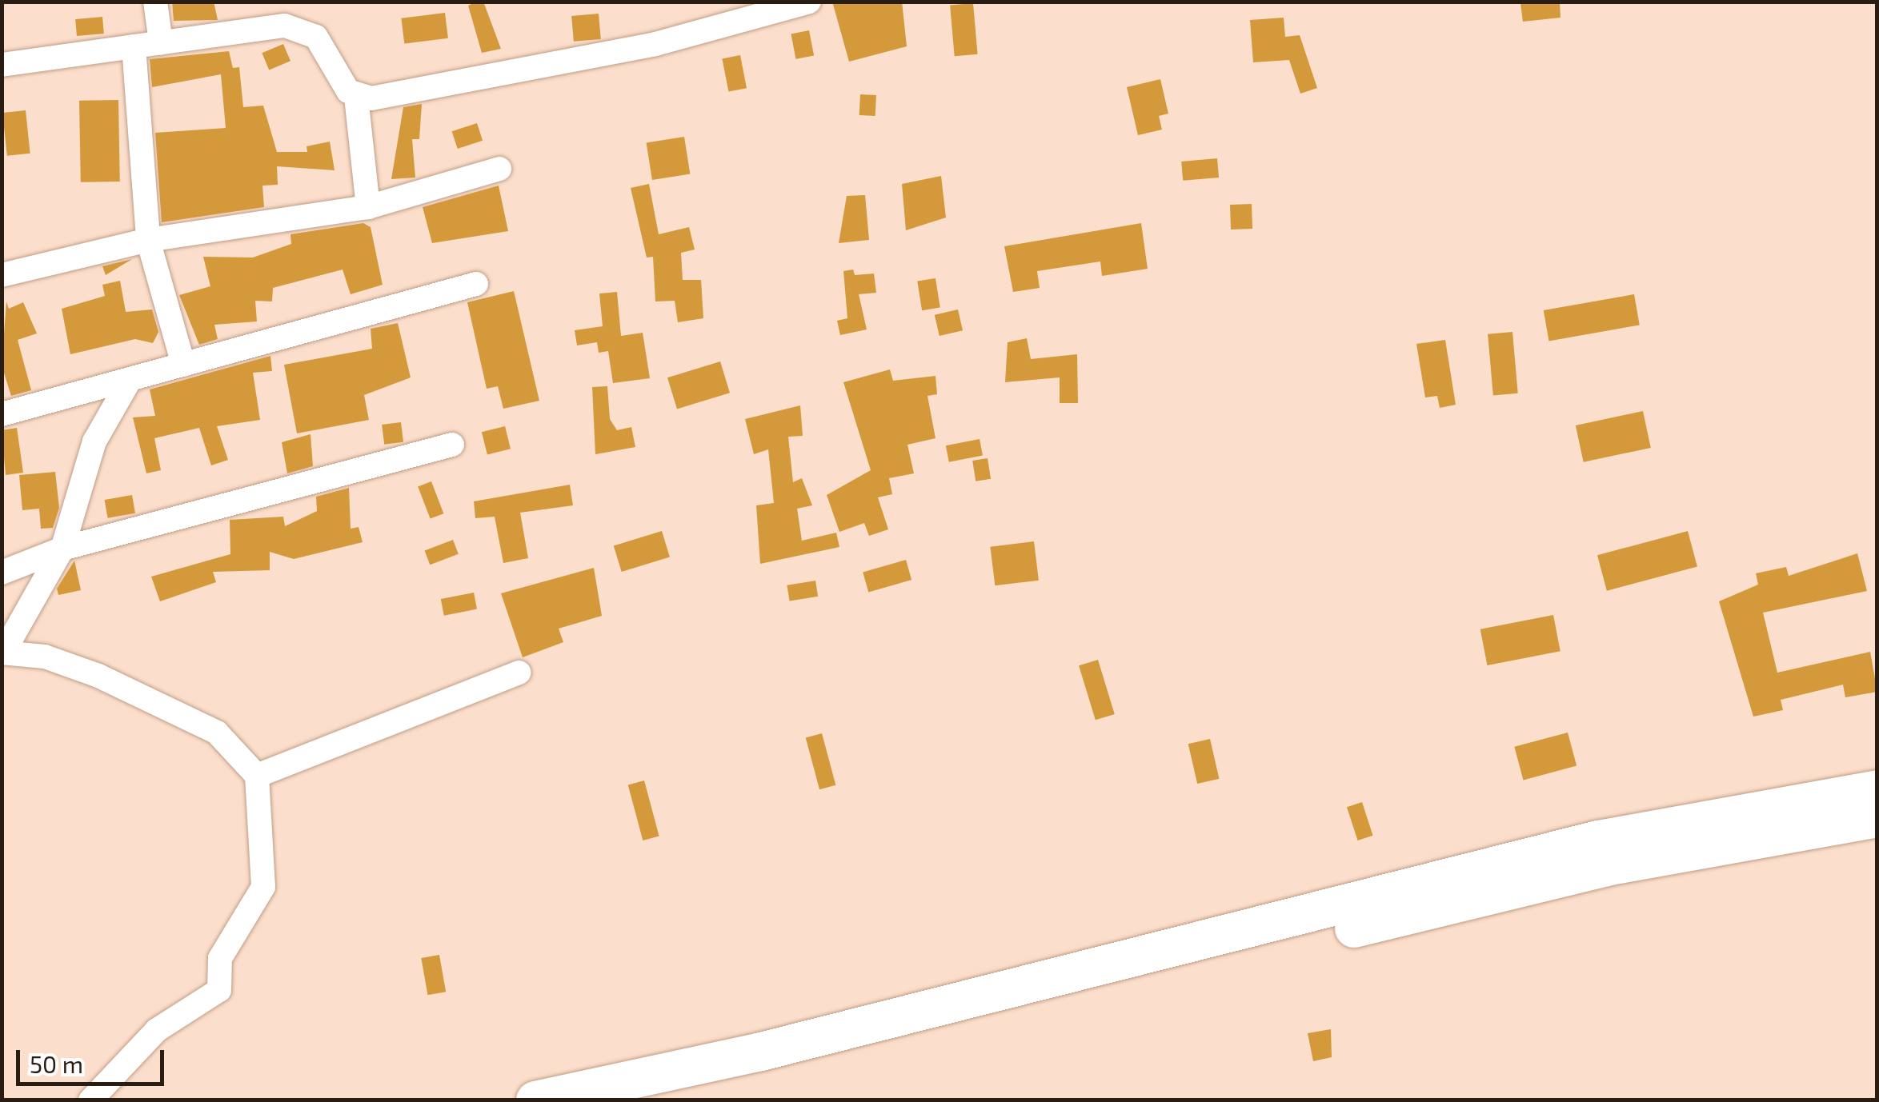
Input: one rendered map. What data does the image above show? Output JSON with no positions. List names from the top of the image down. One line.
{"scale_bar":"50 m"}
